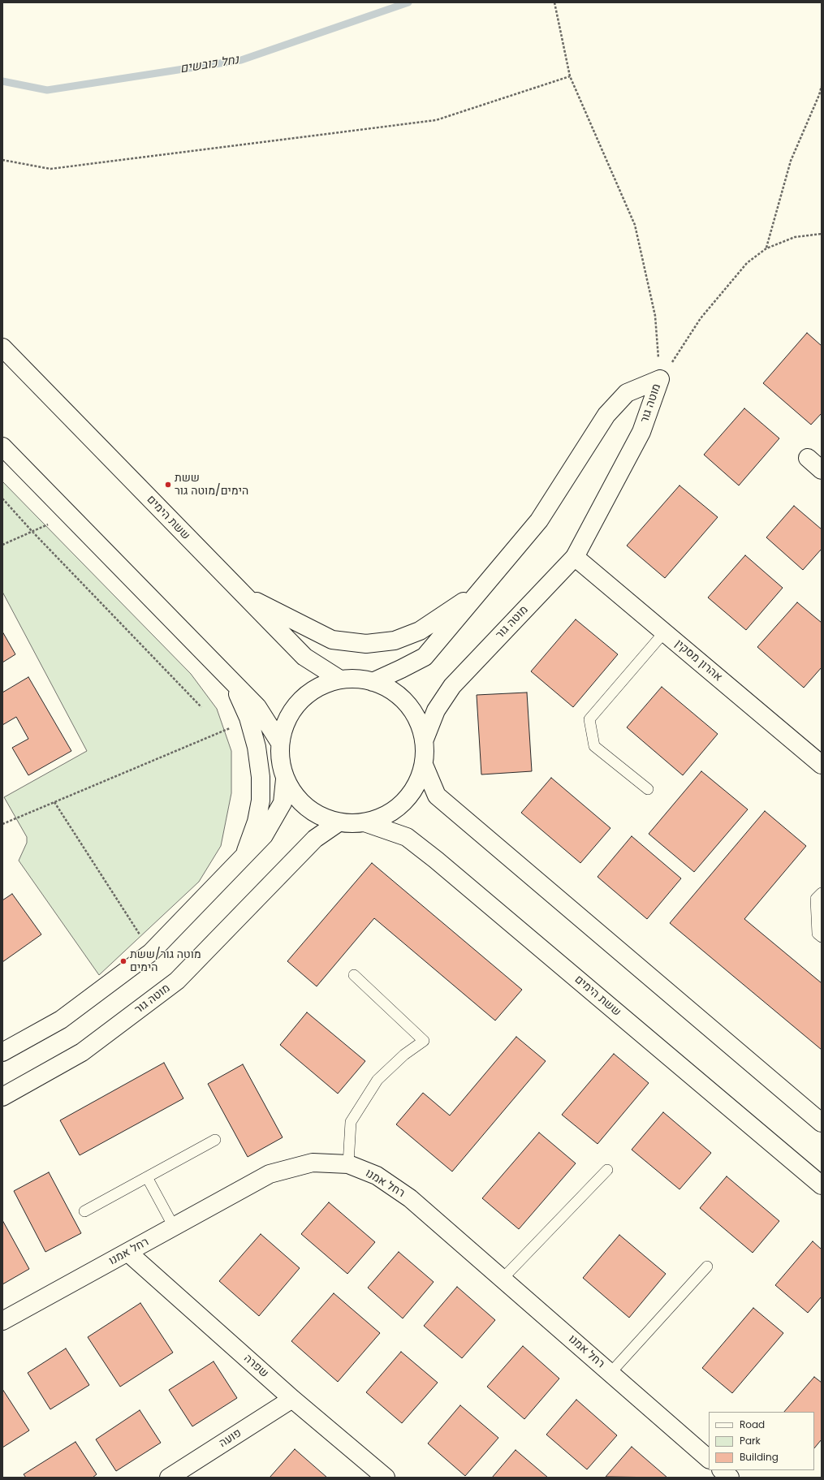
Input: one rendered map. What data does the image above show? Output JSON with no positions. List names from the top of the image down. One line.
{"streets":{"street":["מוטה גור","ששת הימים","אהרון מסקין","רחל אמנו","שפרה","פועה"]},"crossings":[["מוטה גור","אהרון מסקין"],["רחל אמנו","שפרה"],["שפרה","פועה"]],"water":["נחל כובשים"],"places":["ששת הימים/מוטה גור","מוטה גור/ששת הימים"],"legend":["Road","Park","Building"]}
